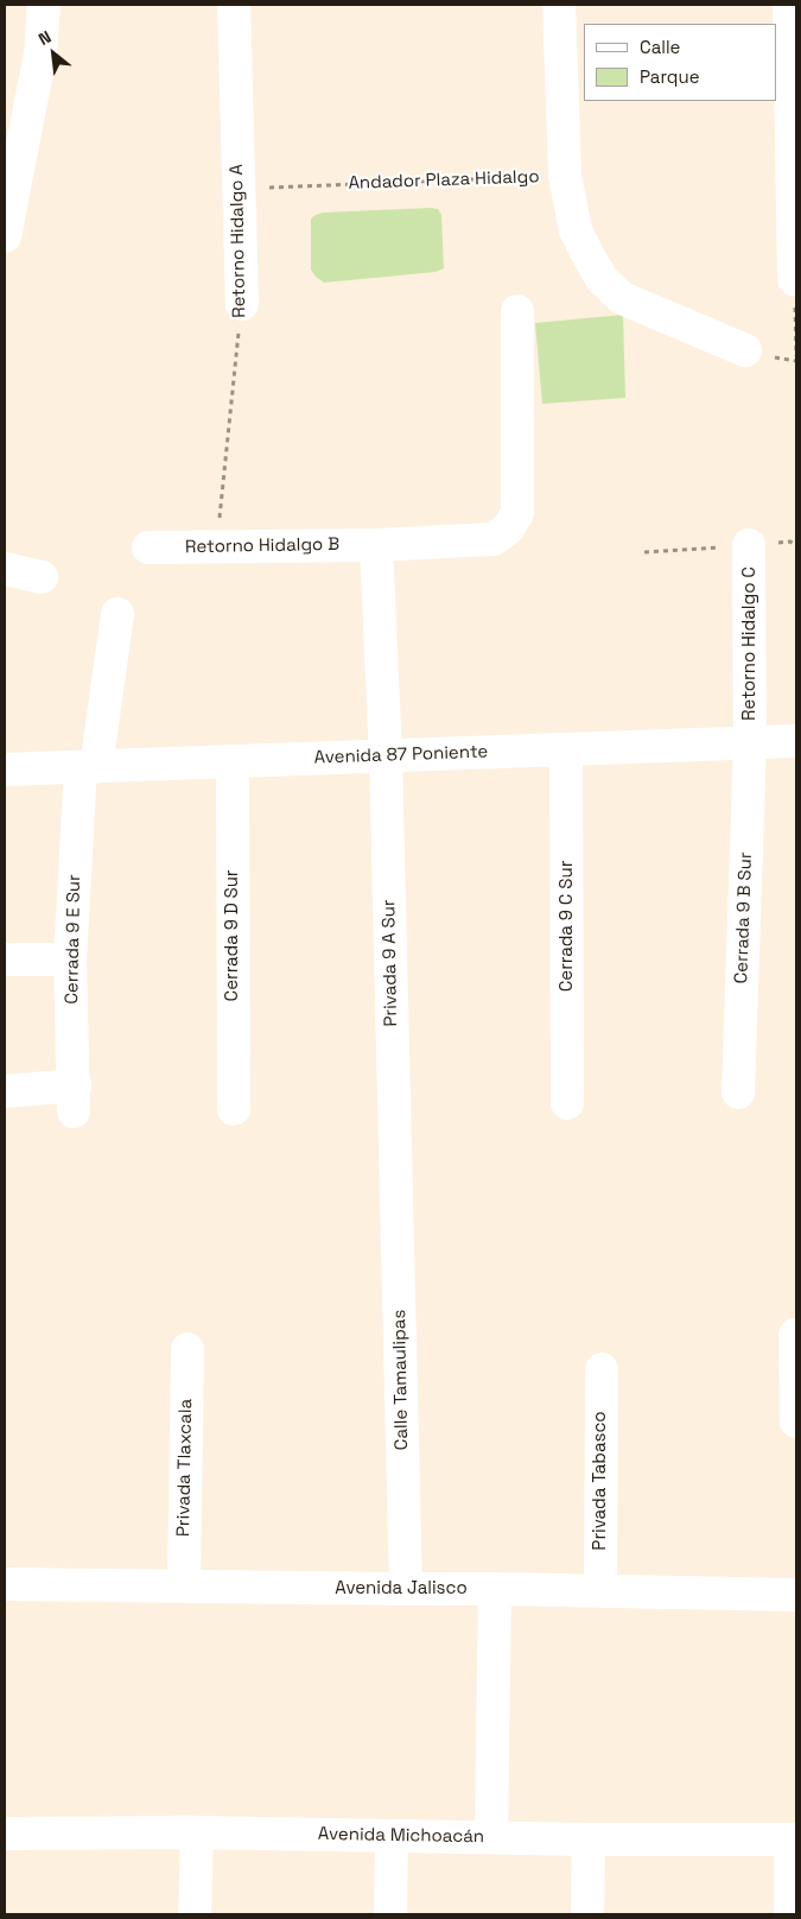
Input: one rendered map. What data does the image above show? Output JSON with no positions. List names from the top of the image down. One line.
{"streets":{"street":["Andador Plaza Hidalgo","Retorno Hidalgo A","Retorno Hidalgo B","Retorno Hidalgo C","Avenida 87 Poniente","Cerrada 9 B Sur","Cerrada 9 C Sur","Cerrada 9 D Sur","Cerrada 9 E Sur","Privada 9 A Sur","Calle Tamaulipas","Privada Tlaxcala","Privada Tabasco","Avenida Jalisco","Avenida Michoacán"]},"crossings":[["Andador Plaza Hidalgo","Retorno Hidalgo A"],["Retorno Hidalgo A","Retorno Hidalgo B"],["Retorno Hidalgo C","Avenida 87 Poniente"],["Retorno Hidalgo C","Cerrada 9 B Sur"],["Avenida 87 Poniente","Cerrada 9 B Sur"],["Avenida 87 Poniente","Cerrada 9 C Sur"],["Avenida 87 Poniente","Cerrada 9 D Sur"],["Avenida 87 Poniente","Cerrada 9 E Sur"],["Avenida 87 Poniente","Privada 9 A Sur"],["Privada 9 A Sur","Calle Tamaulipas"],["Calle Tamaulipas","Avenida Jalisco"],["Privada Tlaxcala","Avenida Jalisco"],["Privada Tabasco","Avenida Jalisco"]],"legend":["Calle","Parque"],"north":"top left"}
